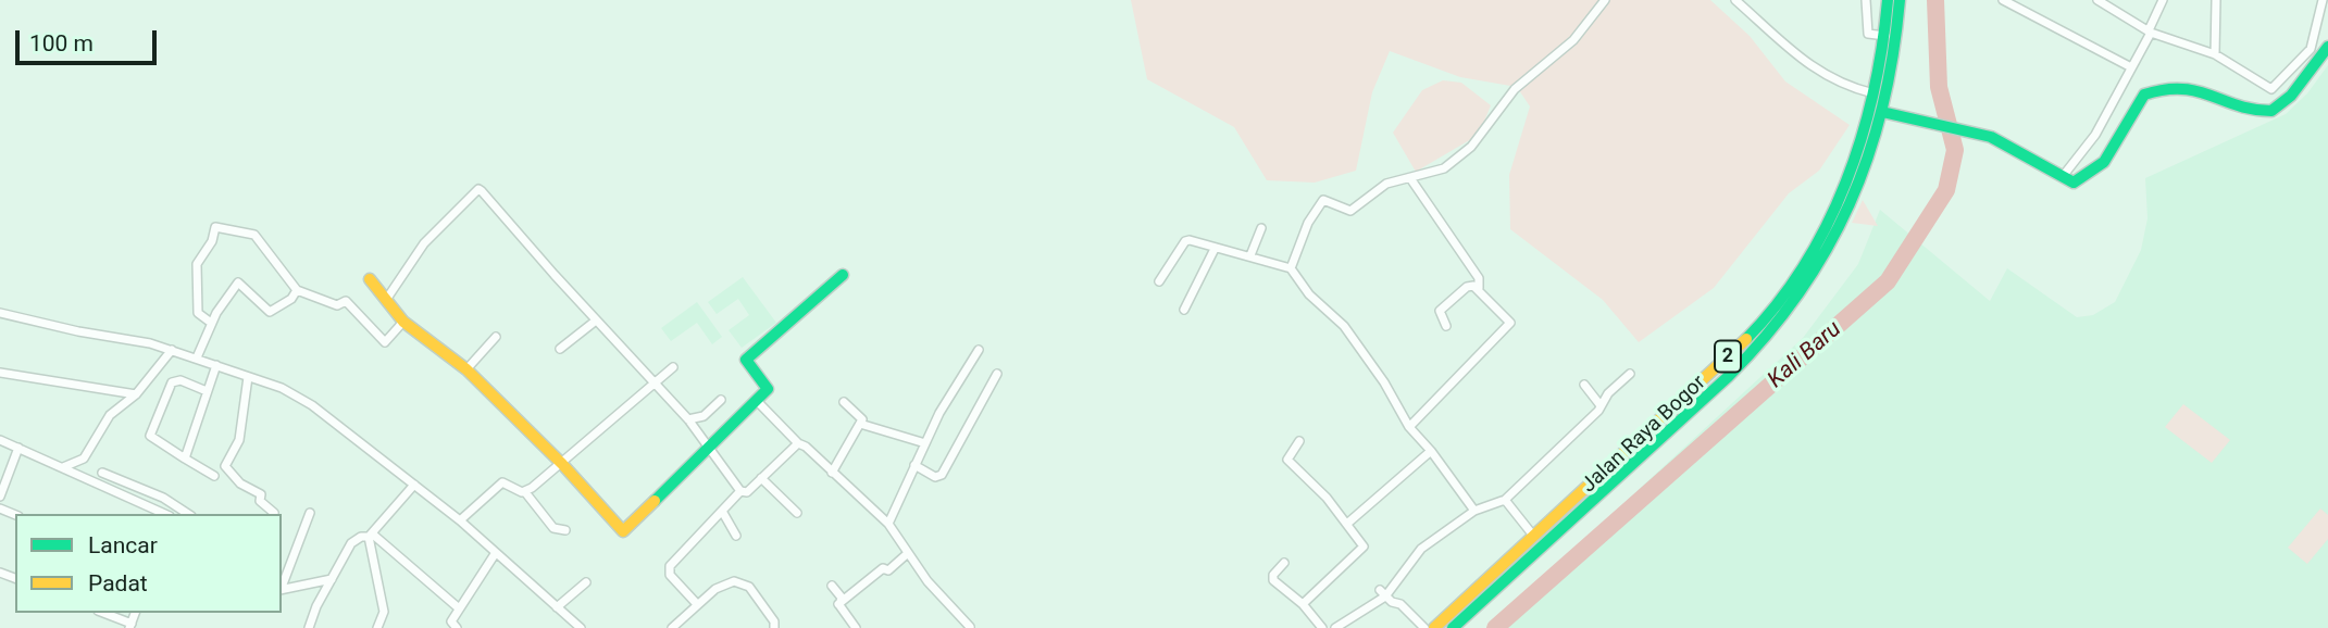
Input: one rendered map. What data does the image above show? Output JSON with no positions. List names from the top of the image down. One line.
{"streets":{"main road":["2","Jalan Raya Bogor"]},"water":["Kali Baru"],"legend":["Lancar","Padat"],"scale_bar":"100 m"}
